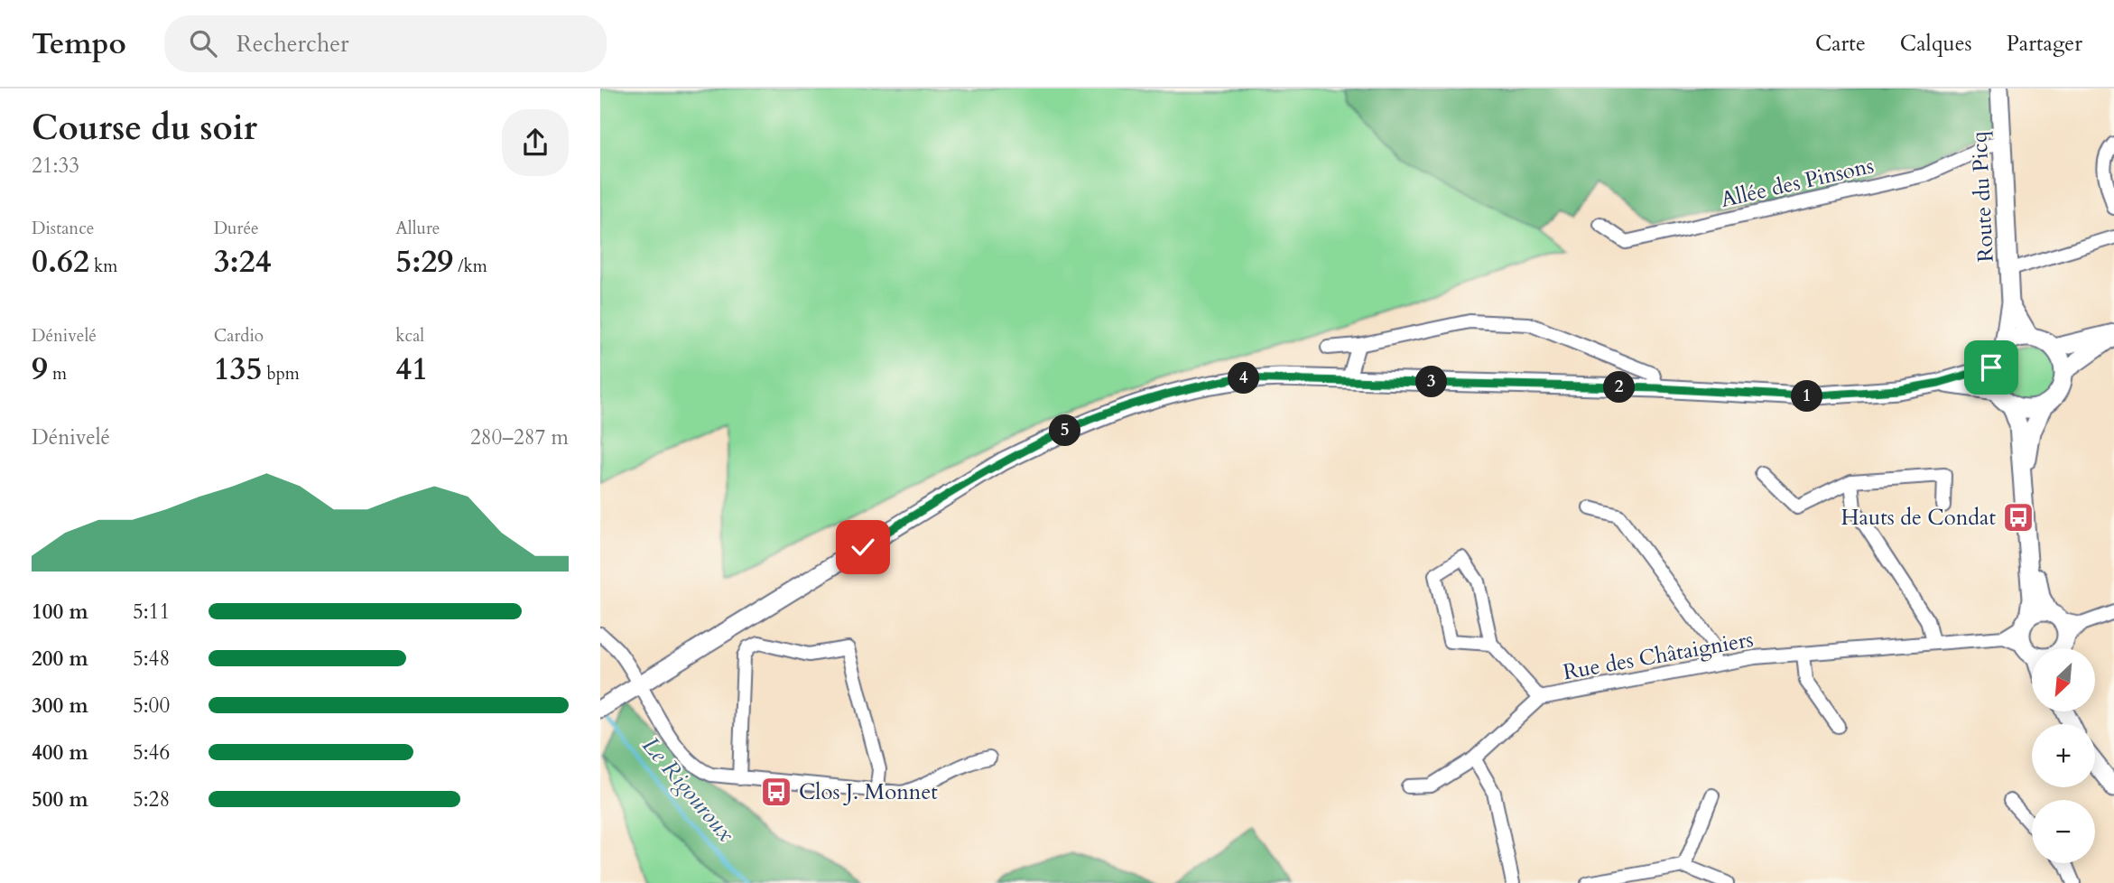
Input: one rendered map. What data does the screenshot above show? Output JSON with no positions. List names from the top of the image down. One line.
{"streets":{"main road":["Route du Picq"],"street":["Allée des Pinsons","Rue des Châtaigniers"]},"crossings":[["Allée des Pinsons","Route du Picq"]],"water":["Le Rigouroux"],"places":{"bus stop":["Hauts de Condat","Clos J. Monnet"]},"north":"bottom left","page":{"header":"Tempo","search":"Rechercher","nav":["Carte","Calques","Partager"],"heading":["Course du soir","21:33"],"stats":[["Distance","0.62 km"],["Durée","3:24"],["Allure","5:29 /km"],["Dénivelé","9 m"],["Cardio","135 bpm"],["kcal","41"]],"pins":["4","3","2","1","5"],"chart":["Dénivelé","280–287 m"],"list":[{"name":"100 m","note":"5:11"},{"name":"200 m","note":"5:48"},{"name":"300 m","note":"5:00"},{"name":"400 m","note":"5:46"},{"name":"500 m","note":"5:28"}],"map_buttons":["+","−"]}}
